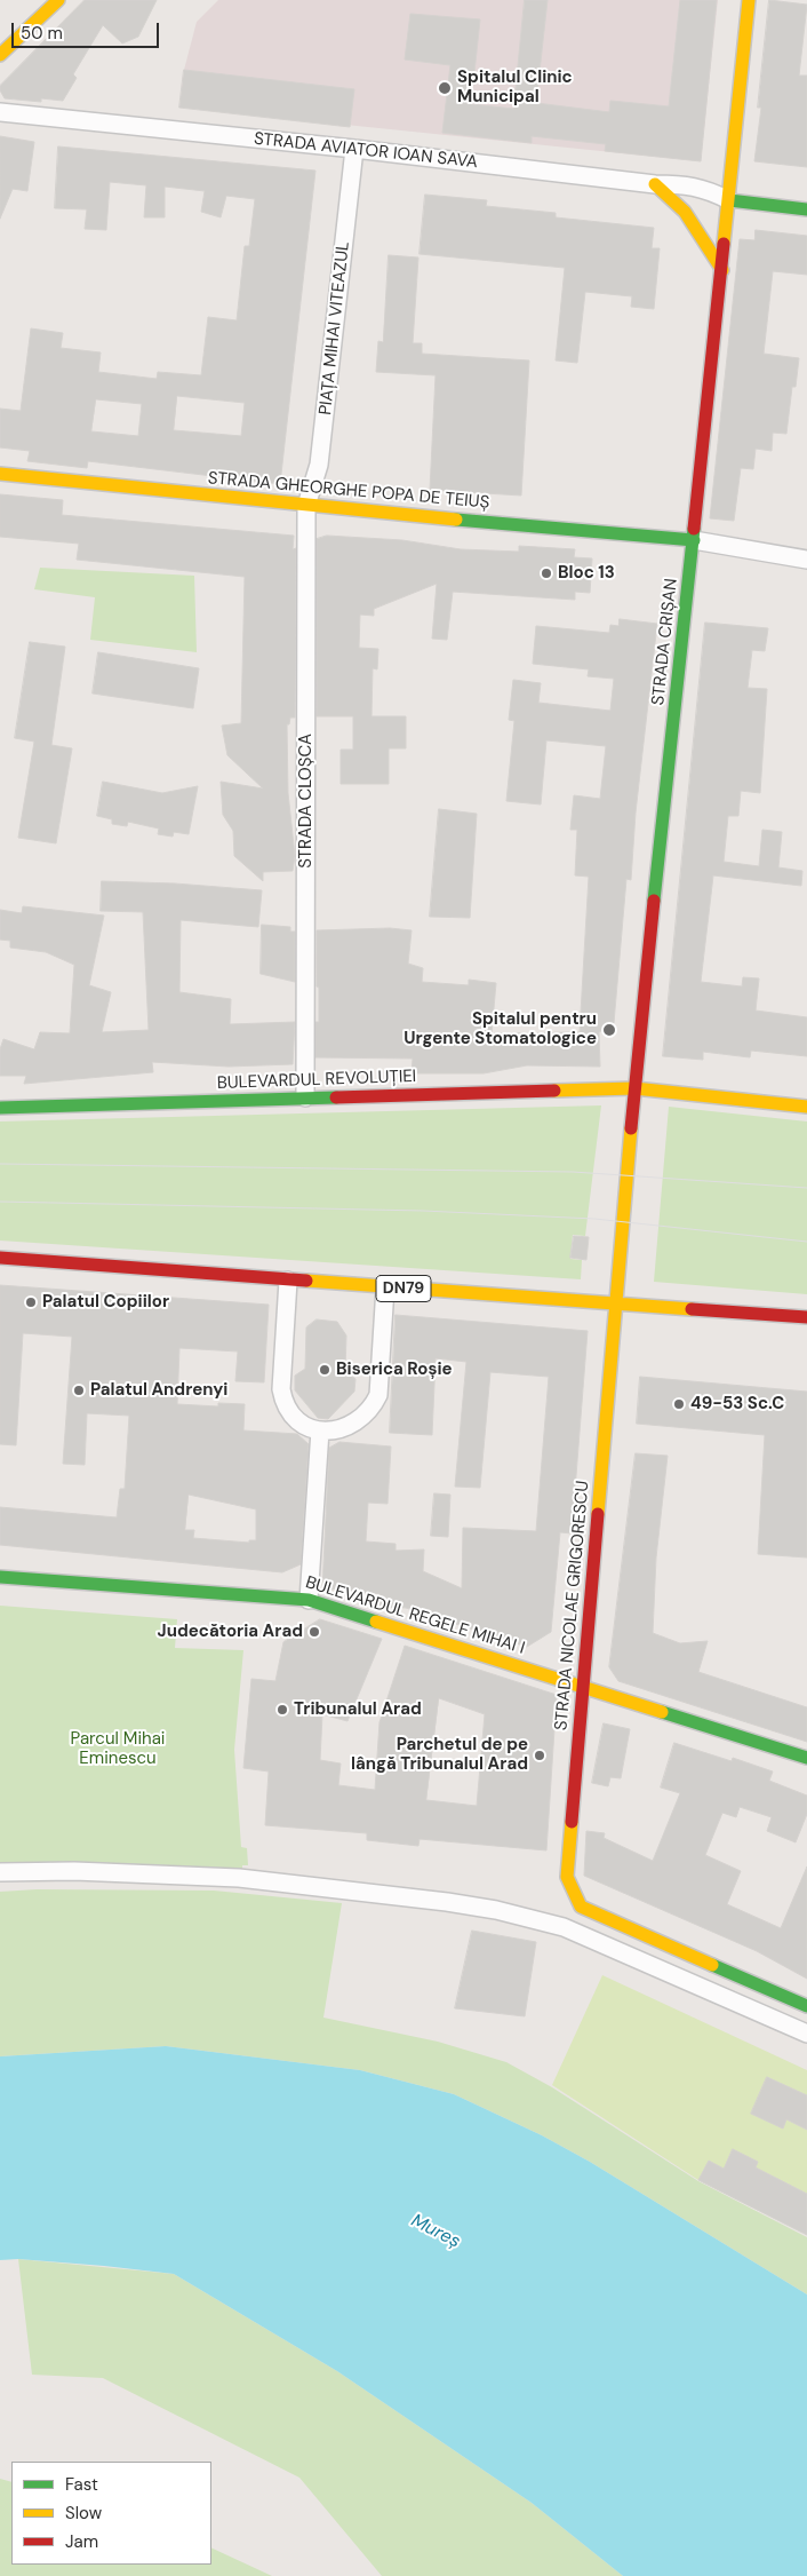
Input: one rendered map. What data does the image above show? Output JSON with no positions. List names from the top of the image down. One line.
{"streets":{"main road":["STRADA GHEORGHE POPA DE TEIUȘ","STRADA CRIȘAN","BULEVARDUL REVOLUȚIEI","DN79","STRADA NICOLAE GRIGORESCU","BULEVARDUL REGELE MIHAI I"],"street":["STRADA AVIATOR IOAN SAVA","PIAȚA MIHAI VITEAZUL","STRADA CLOȘCA"]},"crossings":[["STRADA AVIATOR IOAN SAVA","PIAȚA MIHAI VITEAZUL"],["STRADA AVIATOR IOAN SAVA","STRADA CRIȘAN"],["PIAȚA MIHAI VITEAZUL","STRADA GHEORGHE POPA DE TEIUȘ"],["PIAȚA MIHAI VITEAZUL","STRADA CLOȘCA"],["STRADA GHEORGHE POPA DE TEIUȘ","STRADA CRIȘAN"],["STRADA GHEORGHE POPA DE TEIUȘ","STRADA CLOȘCA"],["STRADA CRIȘAN","BULEVARDUL REVOLUȚIEI"],["STRADA CLOȘCA","BULEVARDUL REVOLUȚIEI"],["DN79","STRADA NICOLAE GRIGORESCU"],["STRADA NICOLAE GRIGORESCU","BULEVARDUL REGELE MIHAI I"]],"water":["Mureș"],"parks":["Parcul Mihai Eminescu"],"places":["Spitalul Clinic Municipal","Bloc 13","Spitalul pentru Urgente Stomatologice","Palatul Copiilor","Biserica Roșie","Palatul Andrenyi","49-53 Sc.C","Judecătoria Arad","Tribunalul Arad","Parchetul de pe lângă Tribunalul Arad"],"legend":["Fast","Slow","Jam"],"scale_bar":"50 m"}
